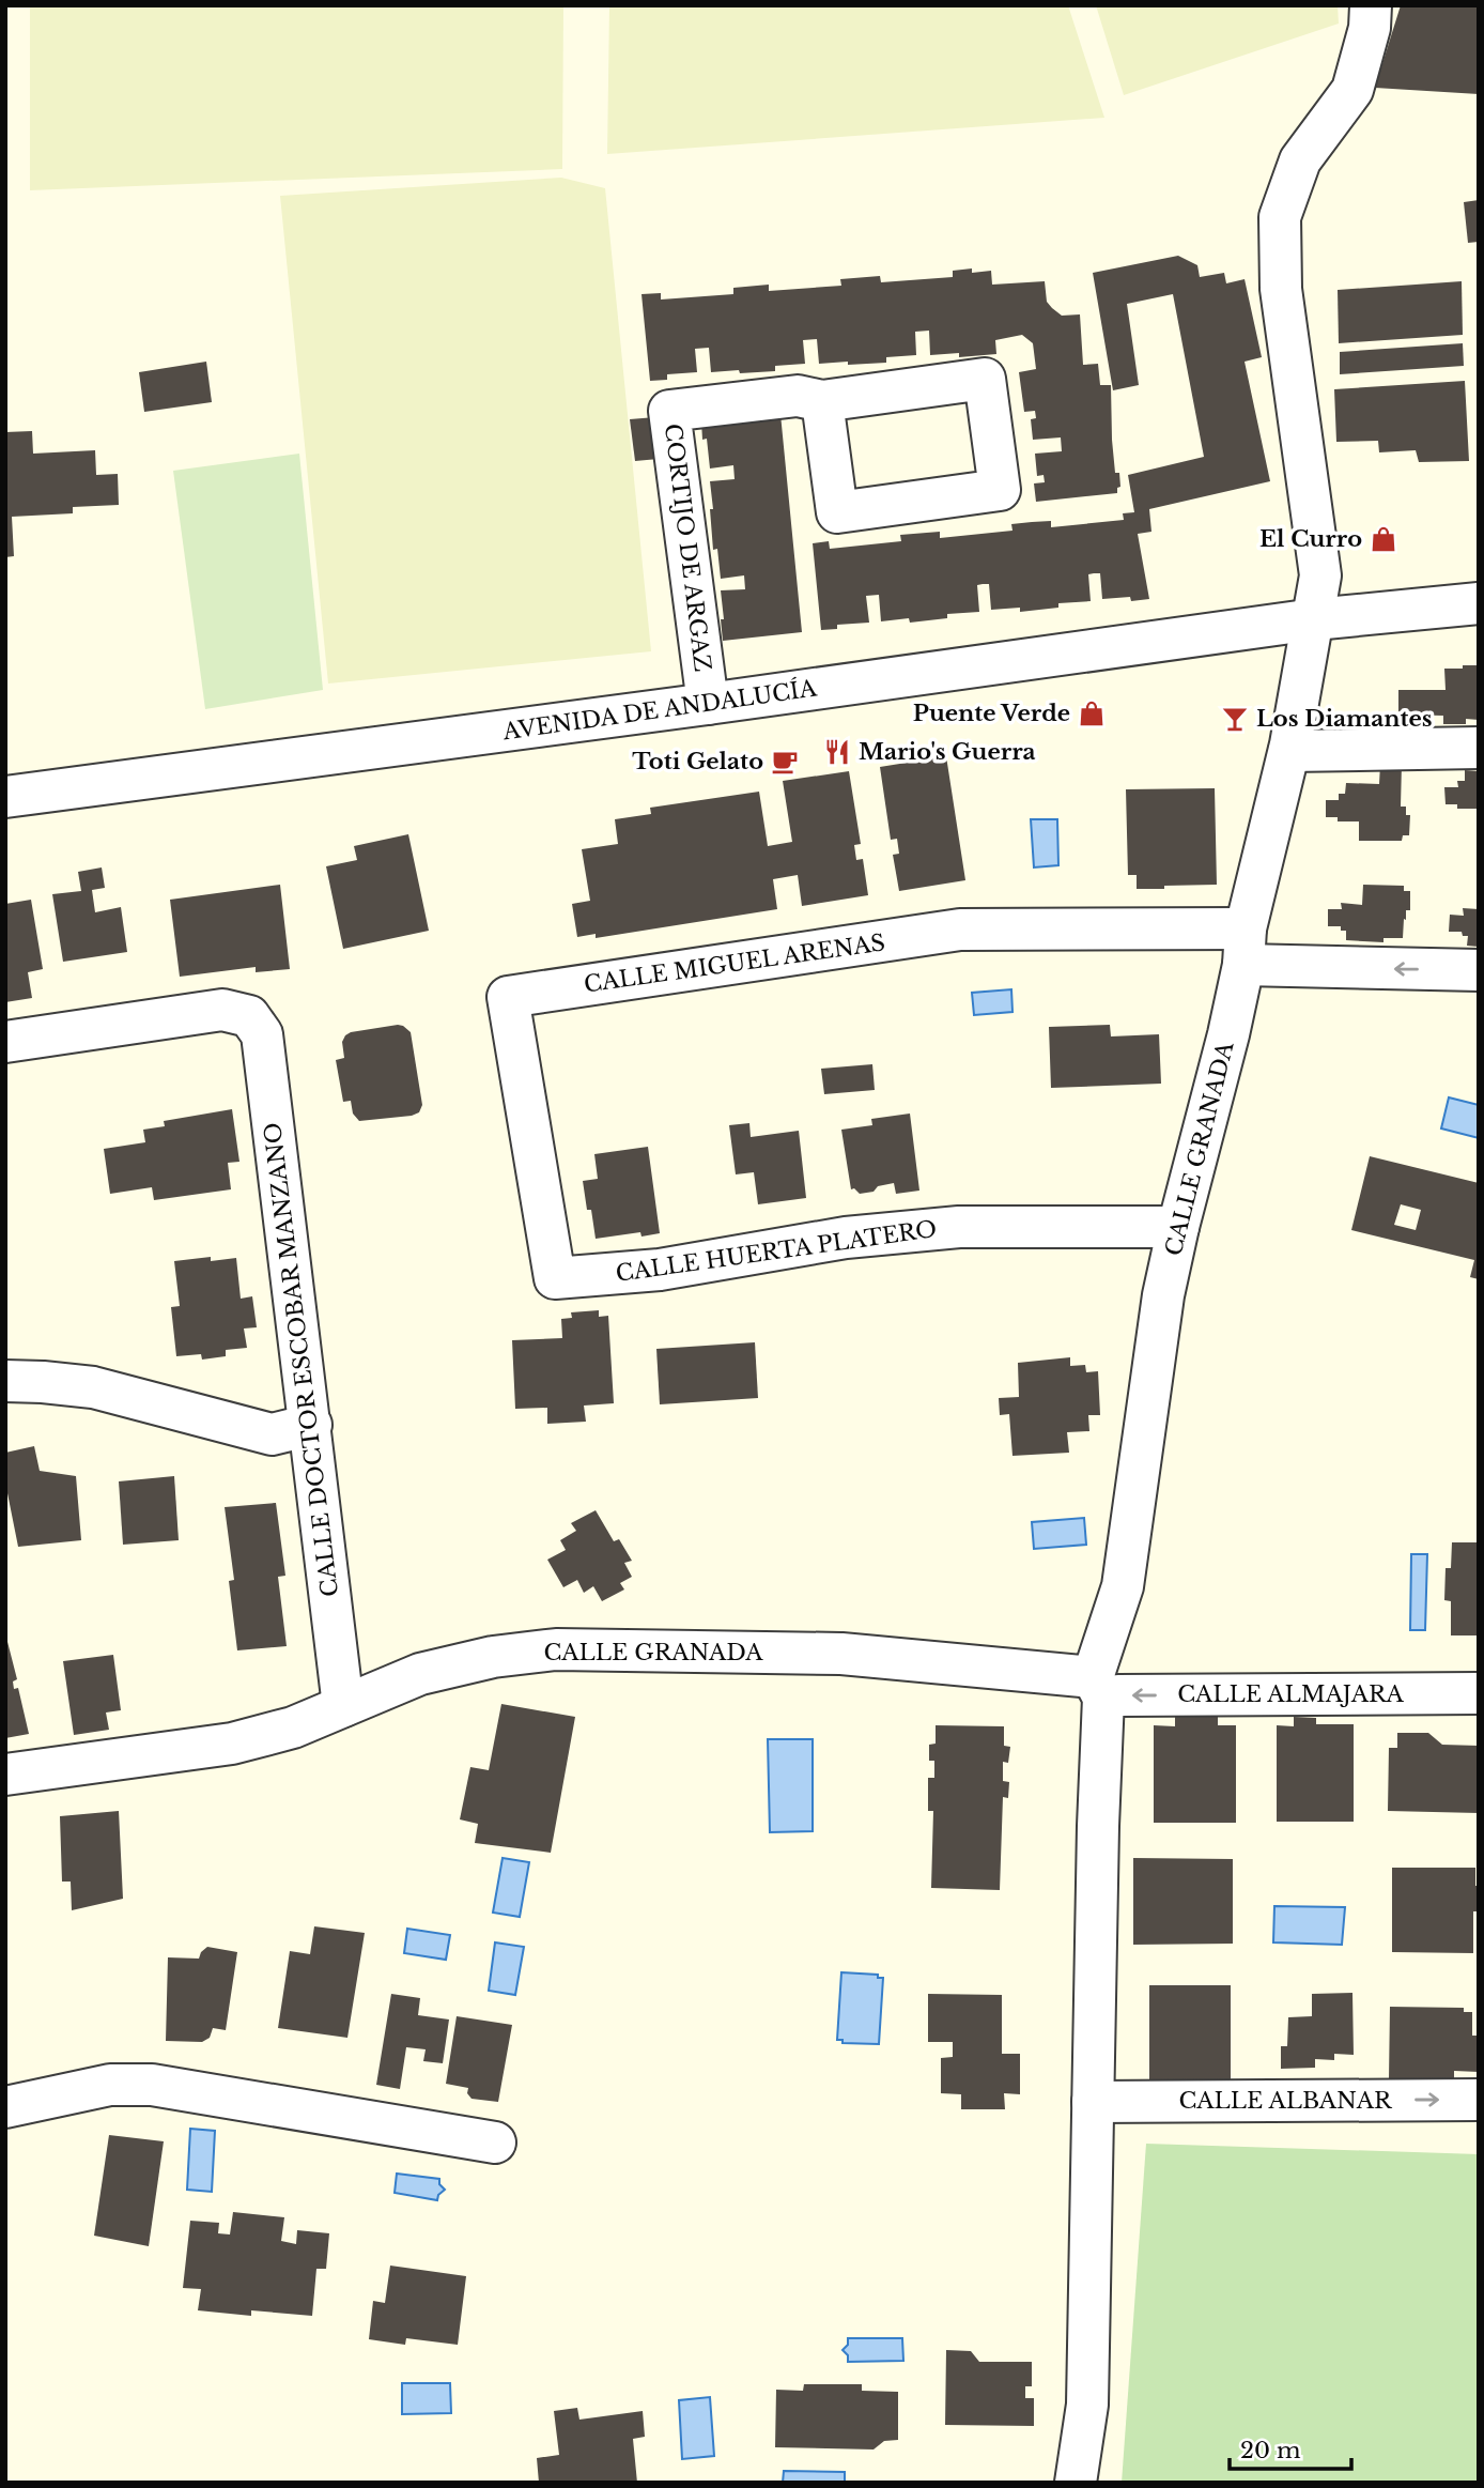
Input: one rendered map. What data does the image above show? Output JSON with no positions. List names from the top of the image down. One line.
{"streets":{"street":["CORTIJO DE ARGAZ","AVENIDA DE ANDALUCÍA","CALLE MIGUEL ARENAS","CALLE GRANADA","CALLE HUERTA PLATERO","CALLE DOCTOR ESCOBAR MANZANO","CALLE ALMAJARA","CALLE ALBANAR"]},"crossings":[["CORTIJO DE ARGAZ","AVENIDA DE ANDALUCÍA"],["AVENIDA DE ANDALUCÍA","CALLE GRANADA"],["CALLE MIGUEL ARENAS","CALLE GRANADA"],["CALLE MIGUEL ARENAS","CALLE HUERTA PLATERO"],["CALLE GRANADA","CALLE HUERTA PLATERO"],["CALLE GRANADA","CALLE DOCTOR ESCOBAR MANZANO"],["CALLE GRANADA","CALLE ALMAJARA"],["CALLE GRANADA","CALLE ALBANAR"]],"one_way":["CALLE ALMAJARA","CALLE ALBANAR"],"places":{"shop":["El Curro","Puente Verde"],"bar":["Los Diamantes"],"restaurant":["Mario's Guerra"],"cafe":["Toti Gelato"]},"scale_bar":"20 m"}
